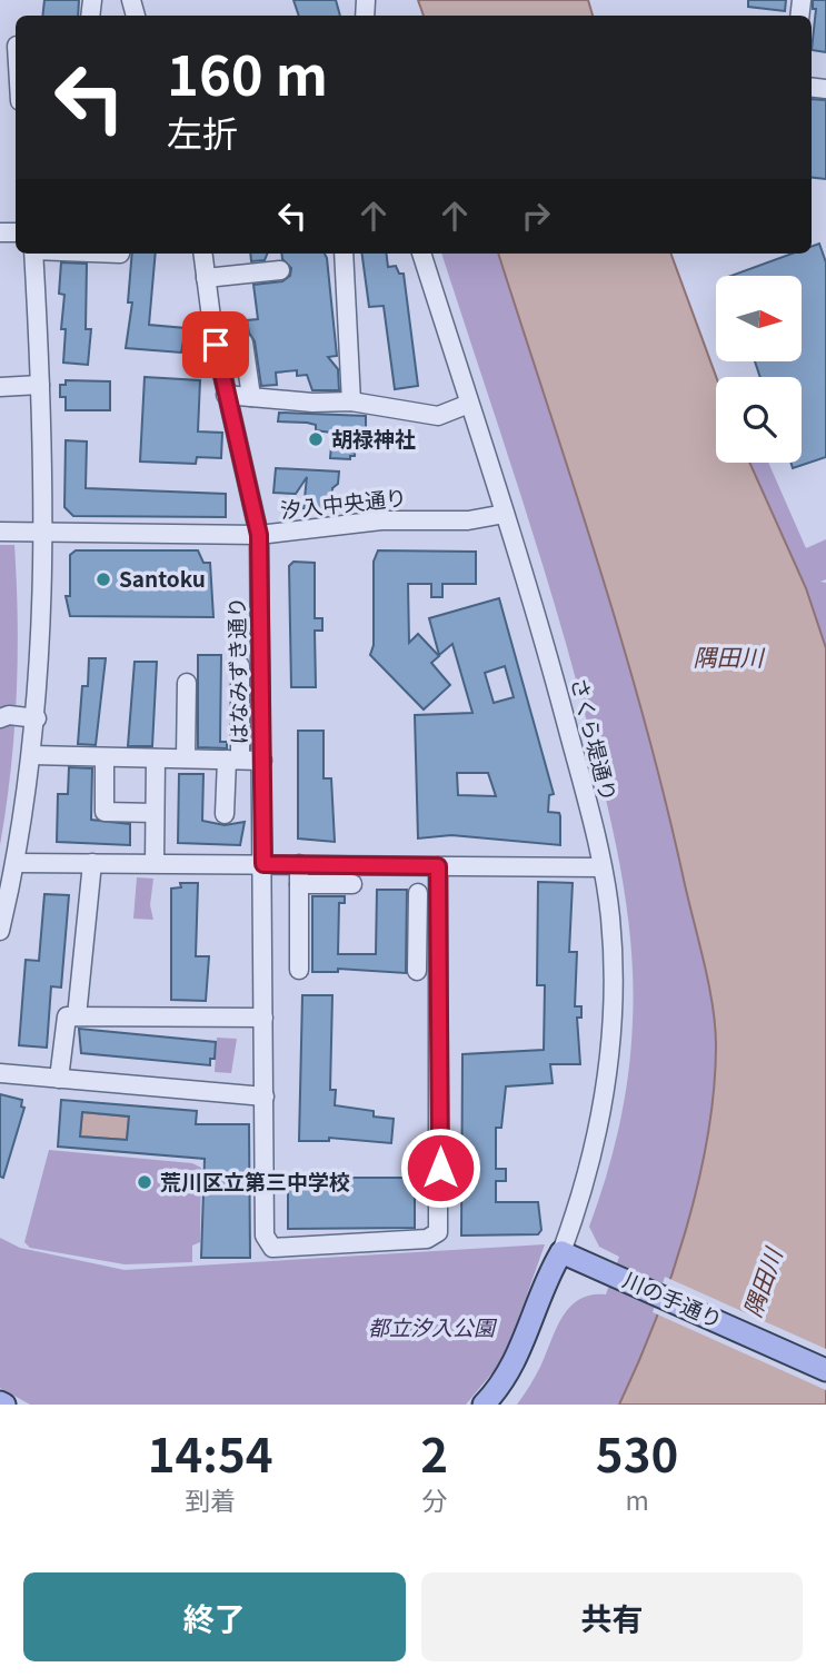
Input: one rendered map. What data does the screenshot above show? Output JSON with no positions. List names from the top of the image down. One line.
{"streets":{"main road":["川の手通り"],"street":["汐入中央通り","はなみずき通り","さくら堤通り"]},"crossings":[["汐入中央通り","はなみずき通り"],["汐入中央通り","さくら堤通り"],["さくら堤通り","川の手通り"]],"water":["隅田川"],"parks":["都立汐入公園"],"places":["胡禄神社","Santoku","荒川区立第三中学校"],"north":"right","page":{"turn":["160 m","左折"],"eta":["14:54","到着","2","分","530","m"],"buttons":["終了","共有"]}}
